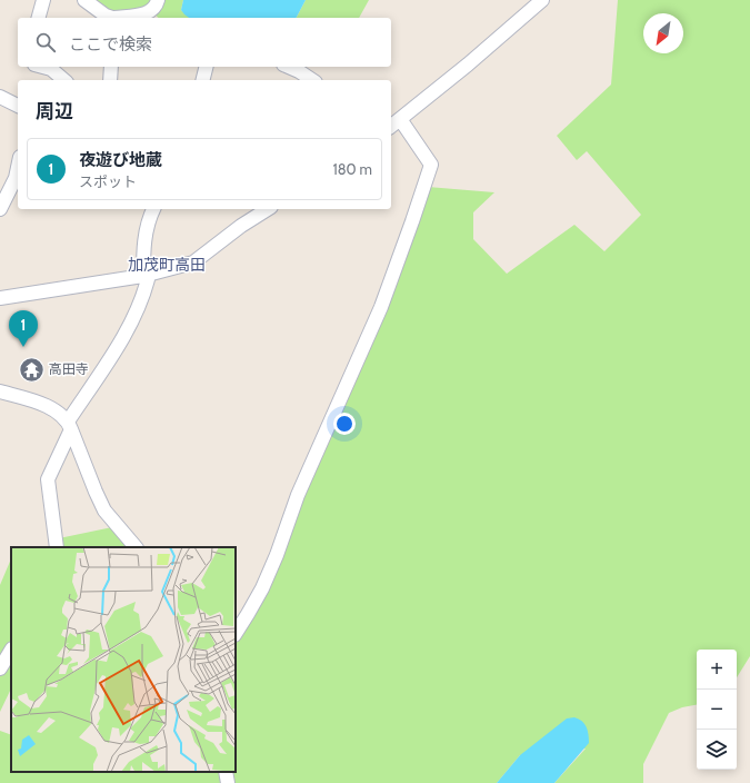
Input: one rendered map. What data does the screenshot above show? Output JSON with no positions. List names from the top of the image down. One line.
{"districts":["加茂町高田"],"places":{"temple":["高田寺"]},"north":"bottom left","page":{"search":"ここで検索","heading":"周辺","list":[{"mark":"1","name":"夜遊び地蔵","note":"スポット","value":"180 m"}],"pins":"1","map_buttons":["+","−"]}}
